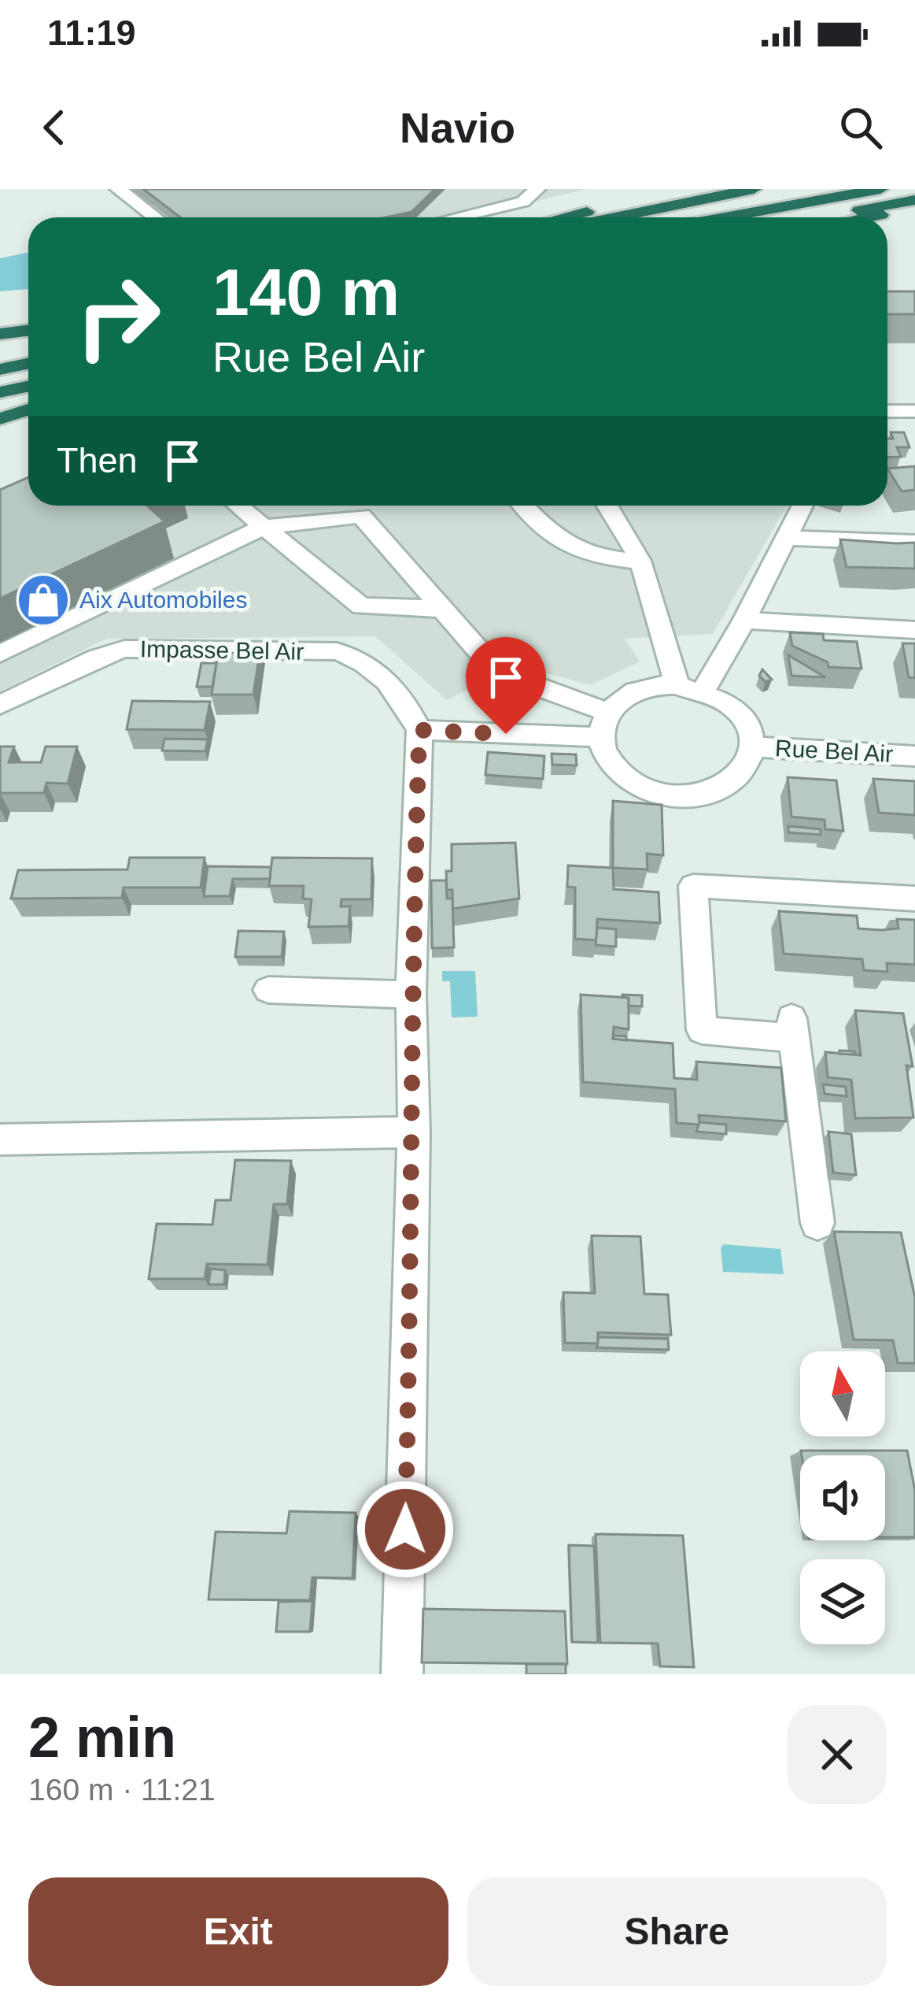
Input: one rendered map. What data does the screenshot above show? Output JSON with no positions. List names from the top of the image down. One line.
{"streets":{"street":["Impasse Bel Air","Rue Bel Air"]},"places":{"shop":["Aix Automobiles"]},"north":"top","page":{"status":"11:19","header":"Navio","turn":["140 m","Rue Bel Air"],"then":"Then","heading":["2 min","160 m · 11:21"],"buttons":["Exit","Share"]}}
